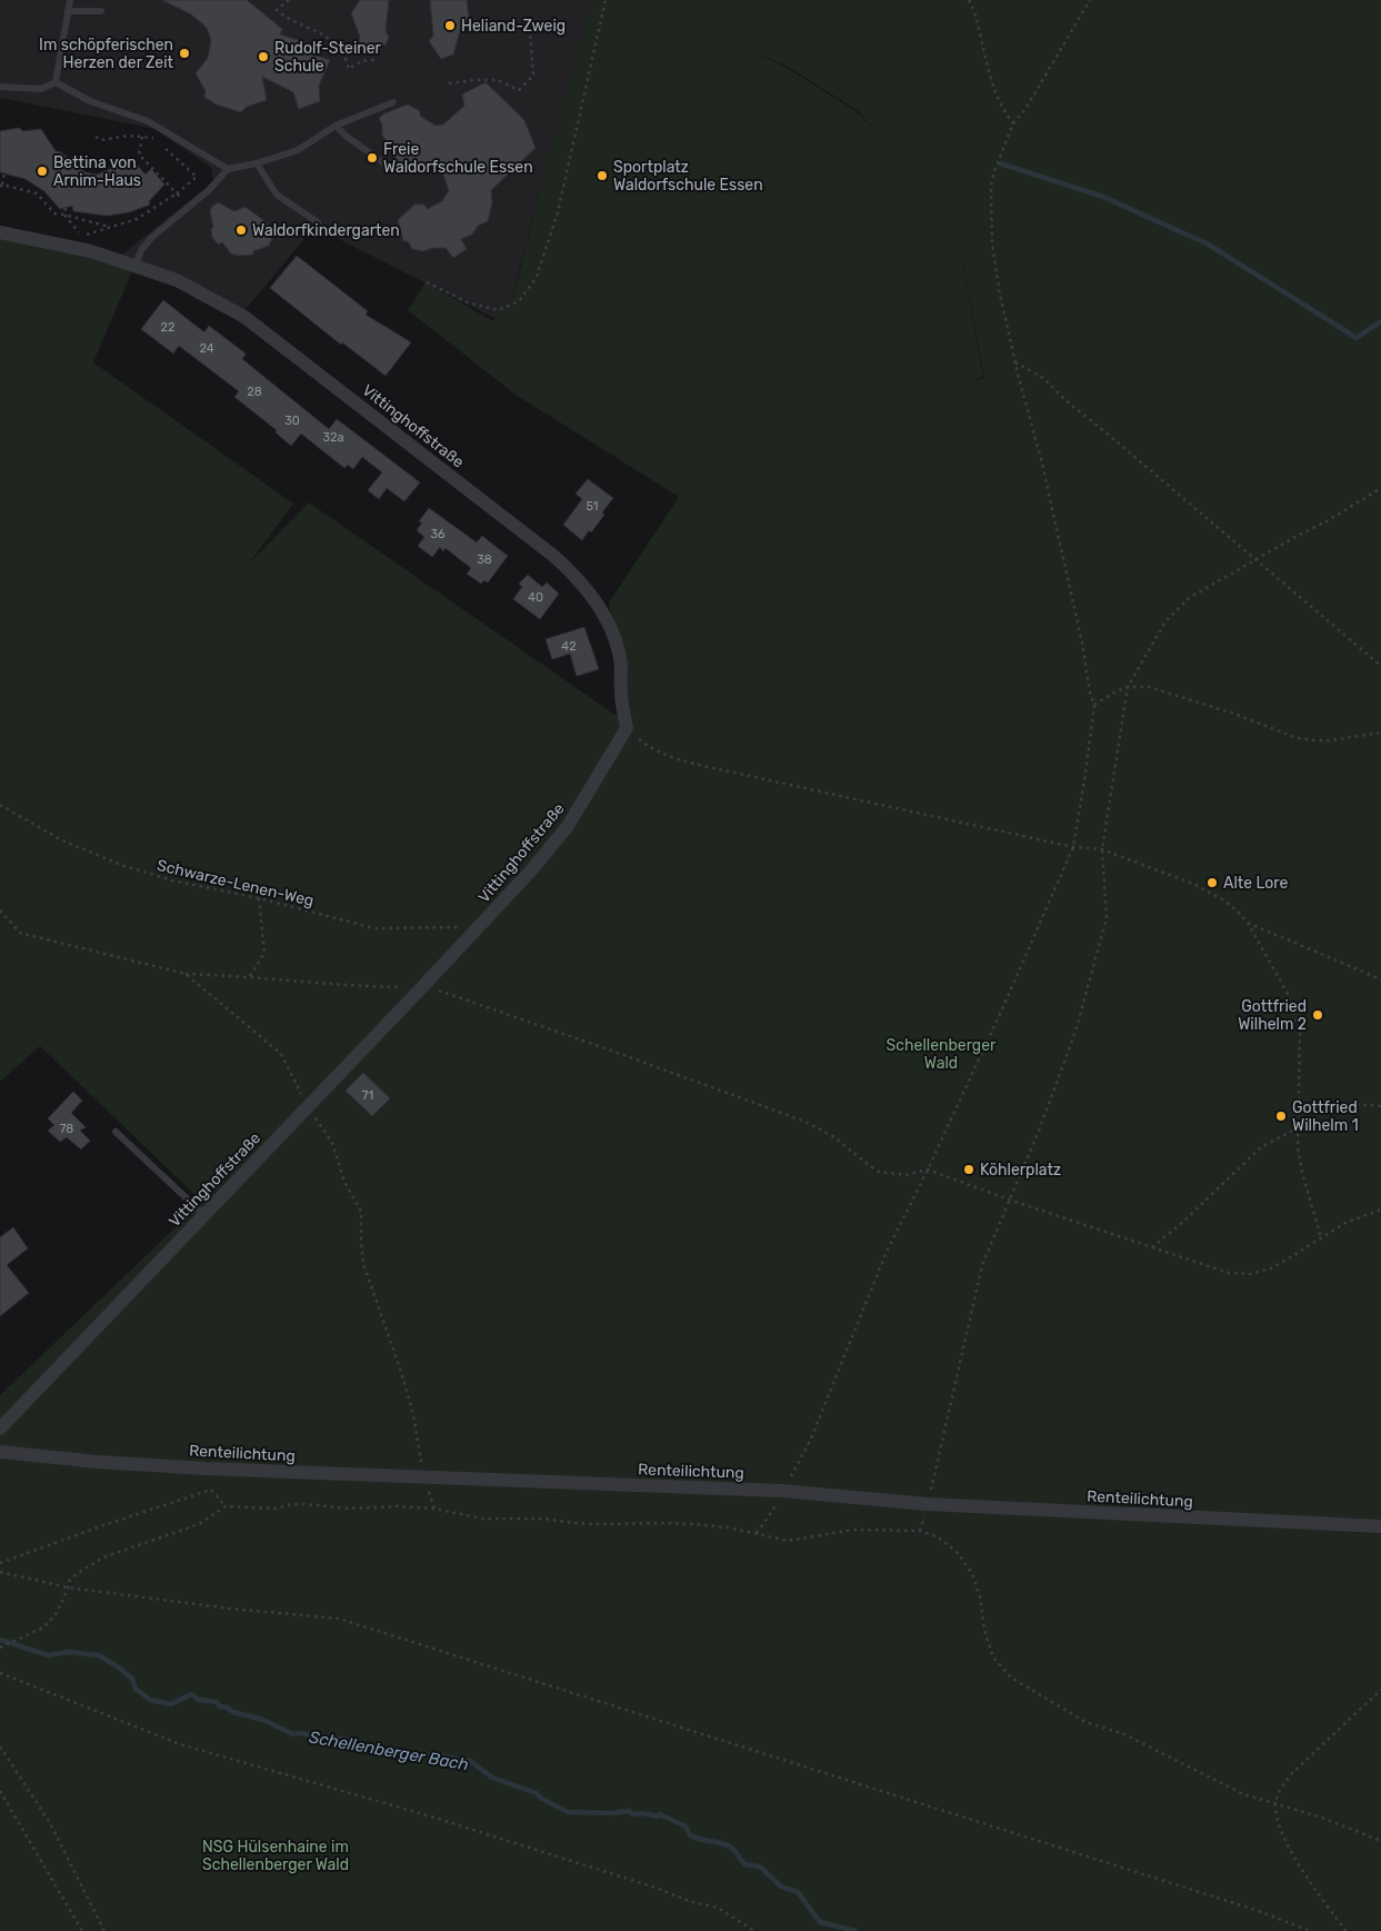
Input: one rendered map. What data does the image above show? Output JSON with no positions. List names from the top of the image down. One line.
{"streets":{"street":["Vittinghoffstraße","Renteilichtung"],"path":["Schwarze-Lenen-Weg"]},"crossings":[["Vittinghoffstraße","Schwarze-Lenen-Weg"]],"water":["Schellenberger Bach"],"parks":["Schellenberger Wald","NSG Hülsenhaine im Schellenberger Wald"],"places":["Heliand-Zweig","Im schöpferischen Herzen der Zeit","Rudolf-Steiner Schule","Freie Waldorfschule Essen","Bettina von Arnim-Haus","Sportplatz Waldorfschule Essen","Waldorfkindergarten","Alte Lore","Gottfried Wilhelm 2","Gottfried Wilhelm 1","Köhlerplatz"],"house_numbers":["22","24","28","30","32a","51","36","38","40","42","71","78"]}
